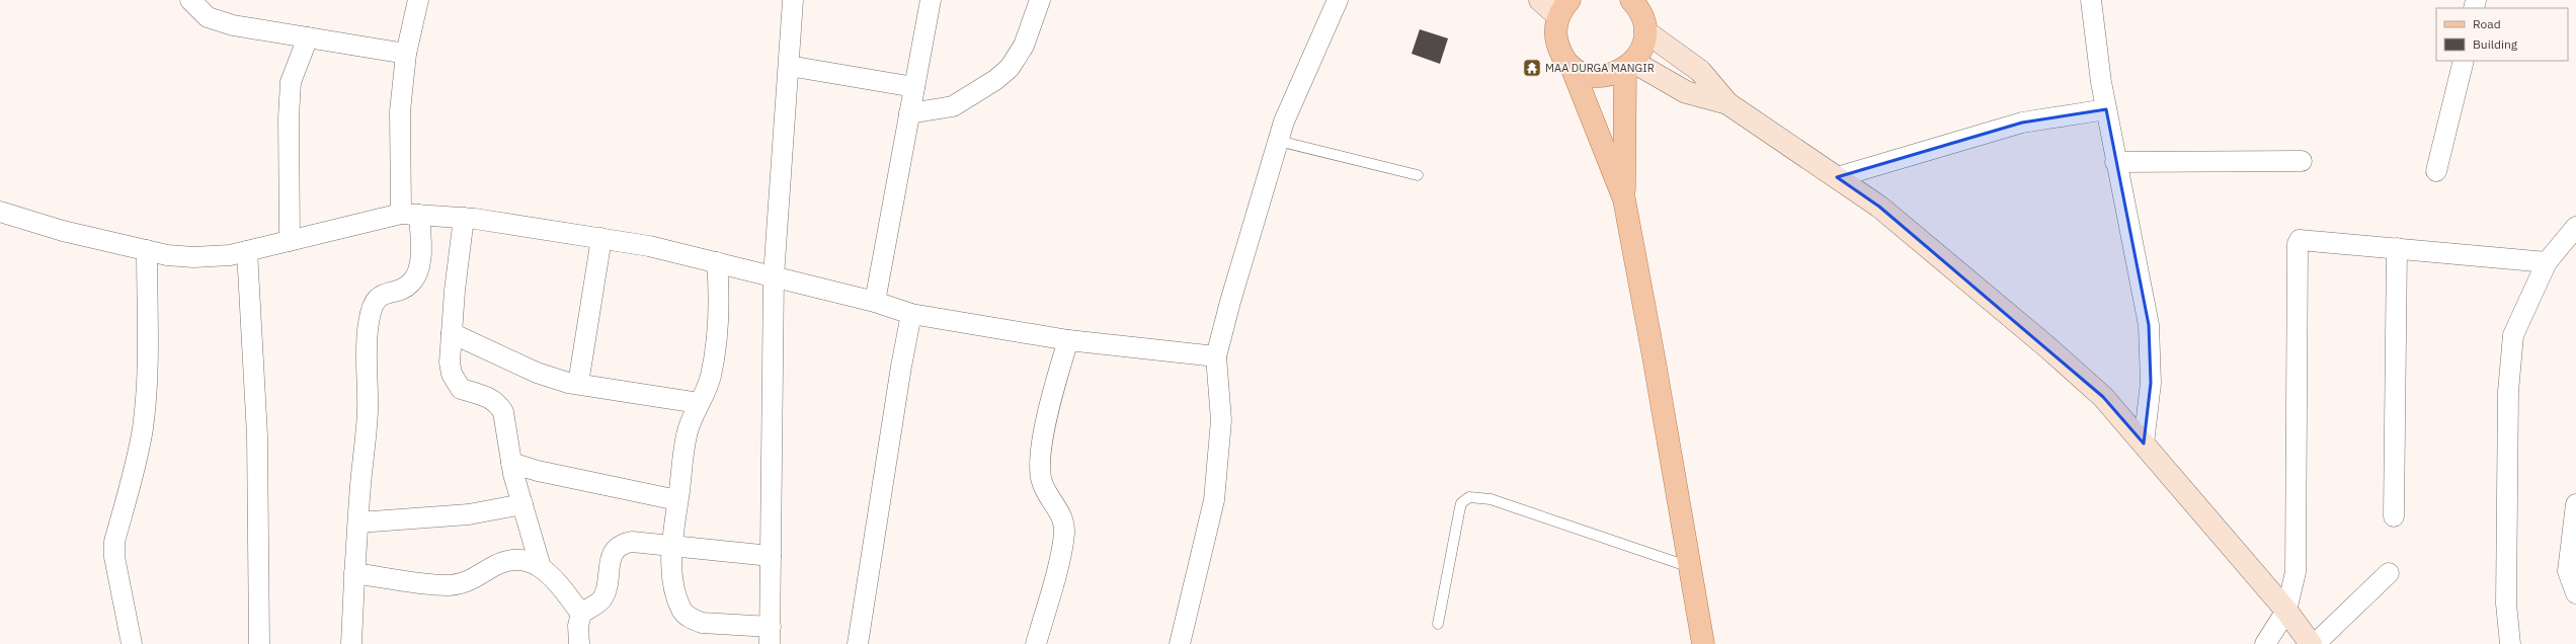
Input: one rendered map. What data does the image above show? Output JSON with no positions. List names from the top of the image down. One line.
{"places":{"temple":["MAA DURGA MANGIR"]},"legend":["Road","Building"]}
